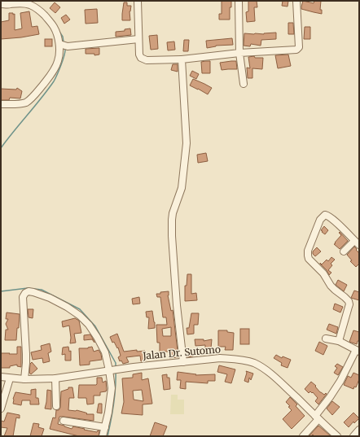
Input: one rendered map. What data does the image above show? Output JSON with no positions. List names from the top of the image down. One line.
{"streets":{"street":["Jalan Dr. Sutomo"]}}
